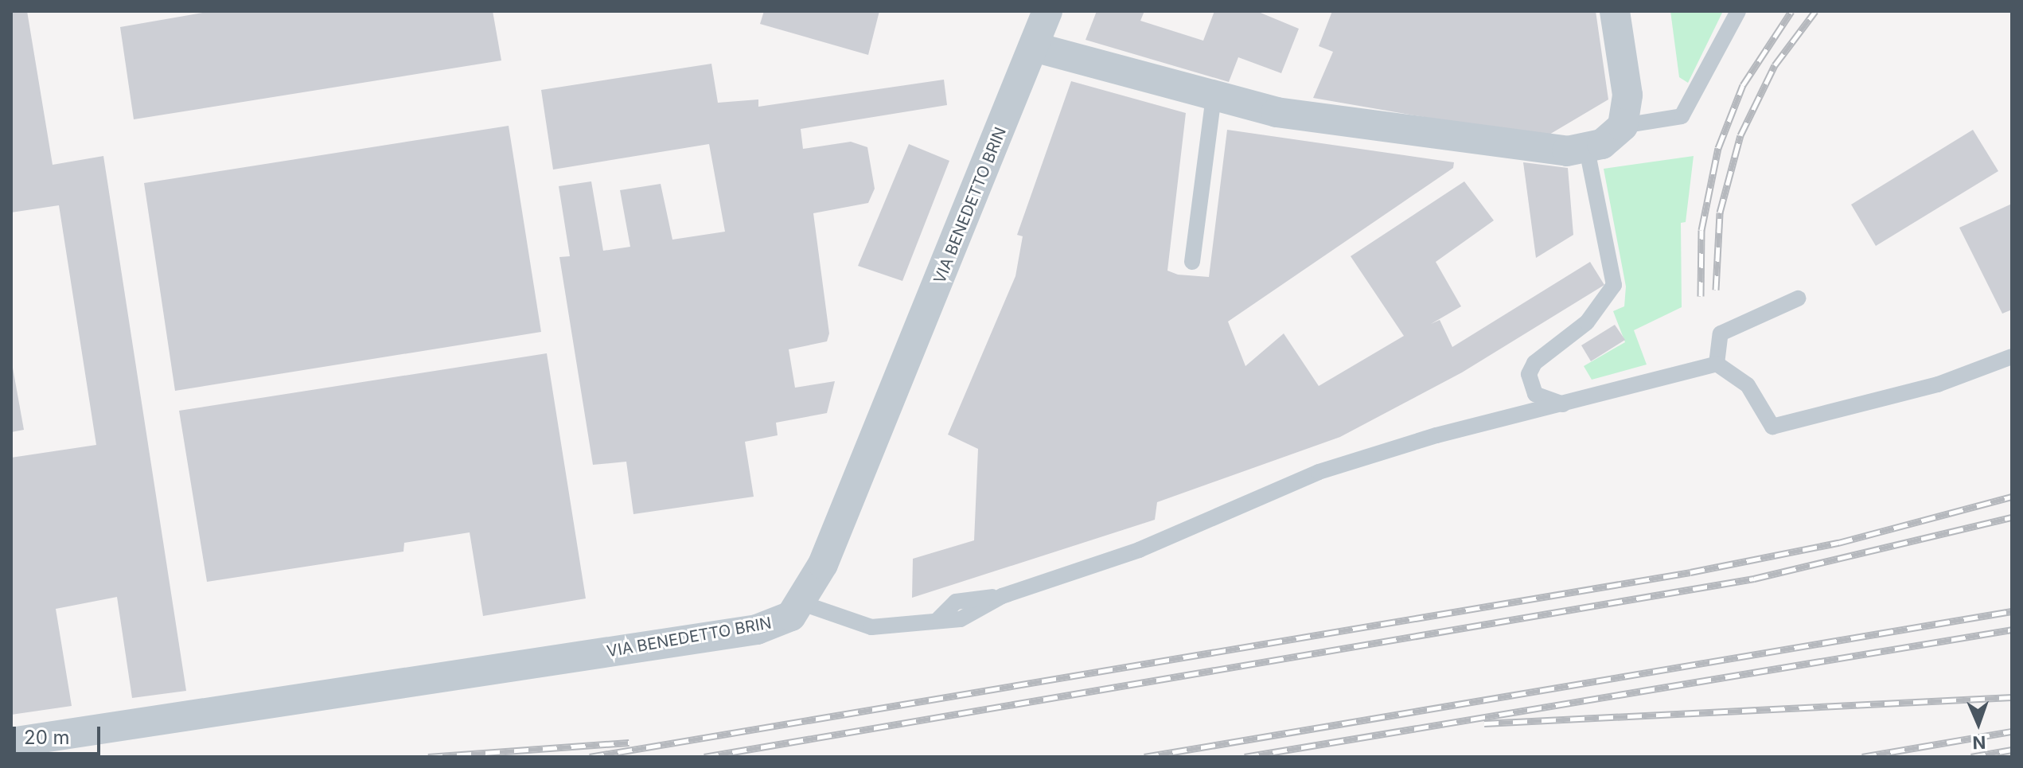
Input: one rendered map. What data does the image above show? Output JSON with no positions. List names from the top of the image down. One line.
{"streets":{"street":["VIA BENEDETTO BRIN"]},"scale_bar":"20 m","north":"bottom"}
